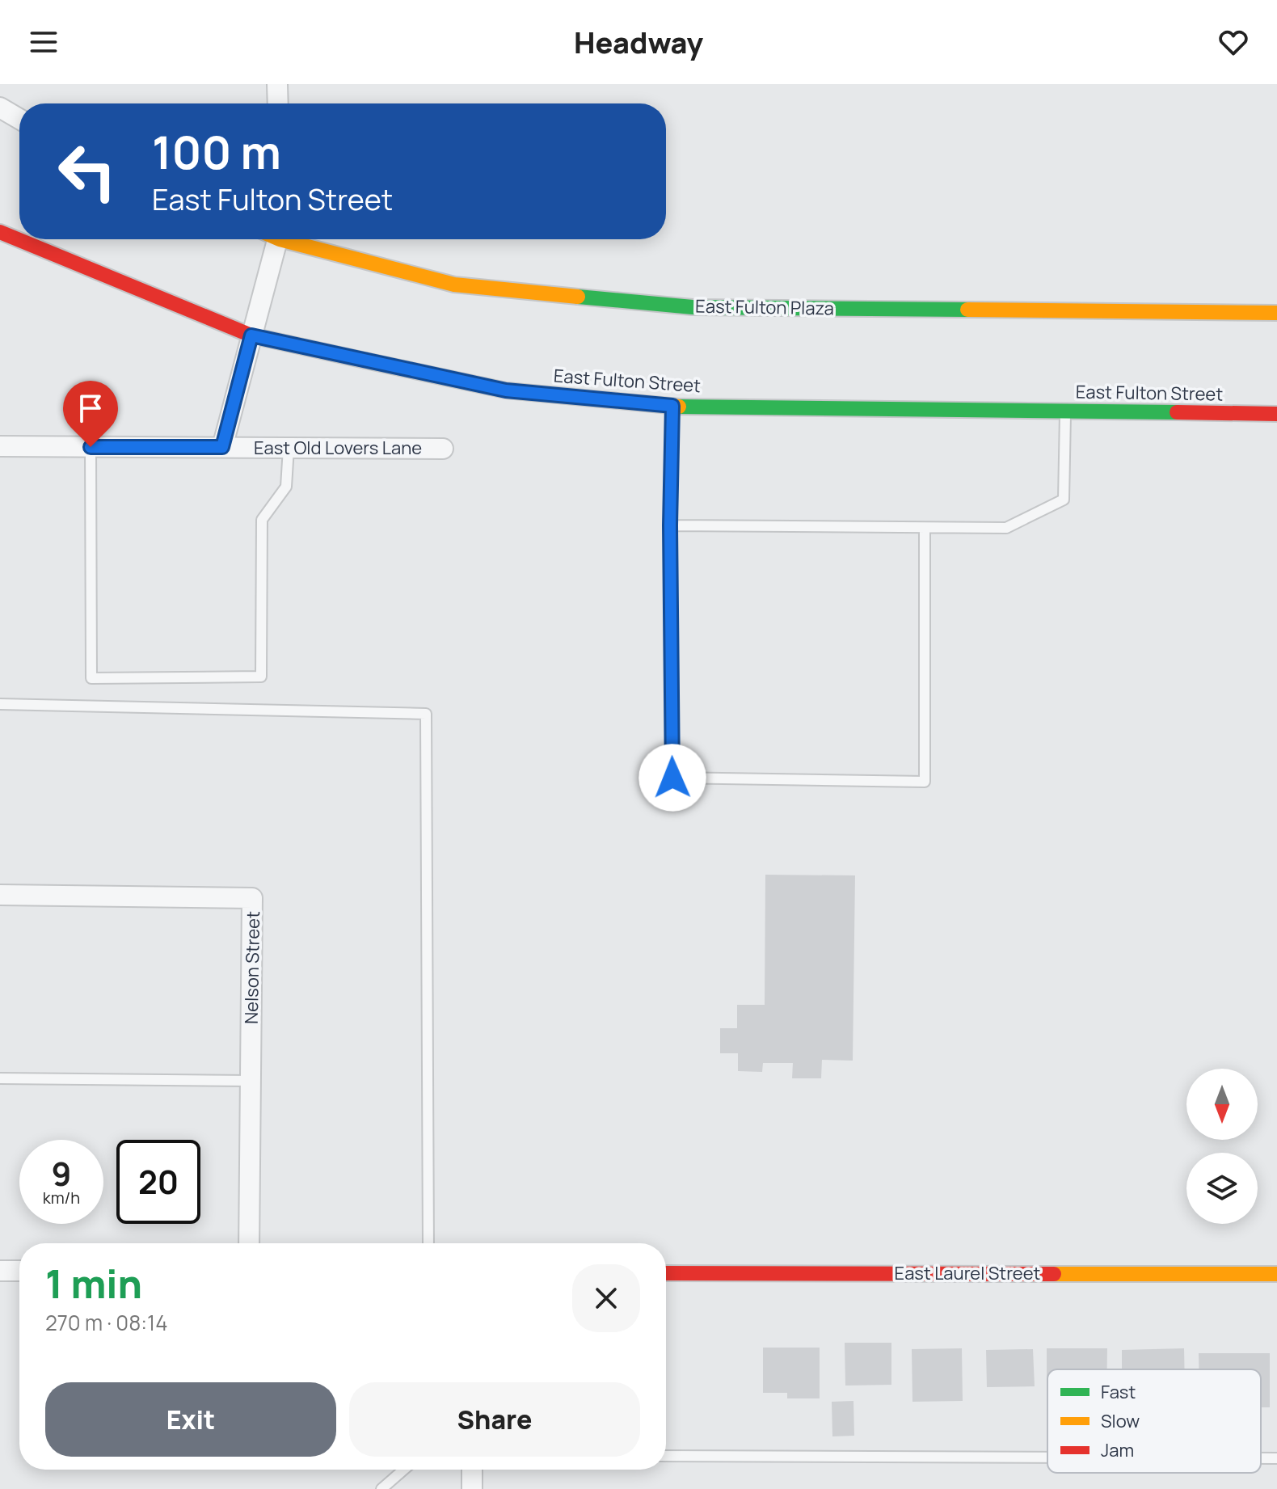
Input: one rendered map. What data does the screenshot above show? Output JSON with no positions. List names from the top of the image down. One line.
{"streets":{"street":["East Fulton Plaza","East Fulton Street","East Old Lovers Lane","Nelson Street","East Laurel Street"]},"legend":["Fast","Slow","Jam"],"north":"bottom","page":{"header":"Headway","turn":["100 m","East Fulton Street"],"speed":"9 km/h","limit":"20","heading":["1 min","270 m · 08:14"],"buttons":["Exit","Share"]}}
